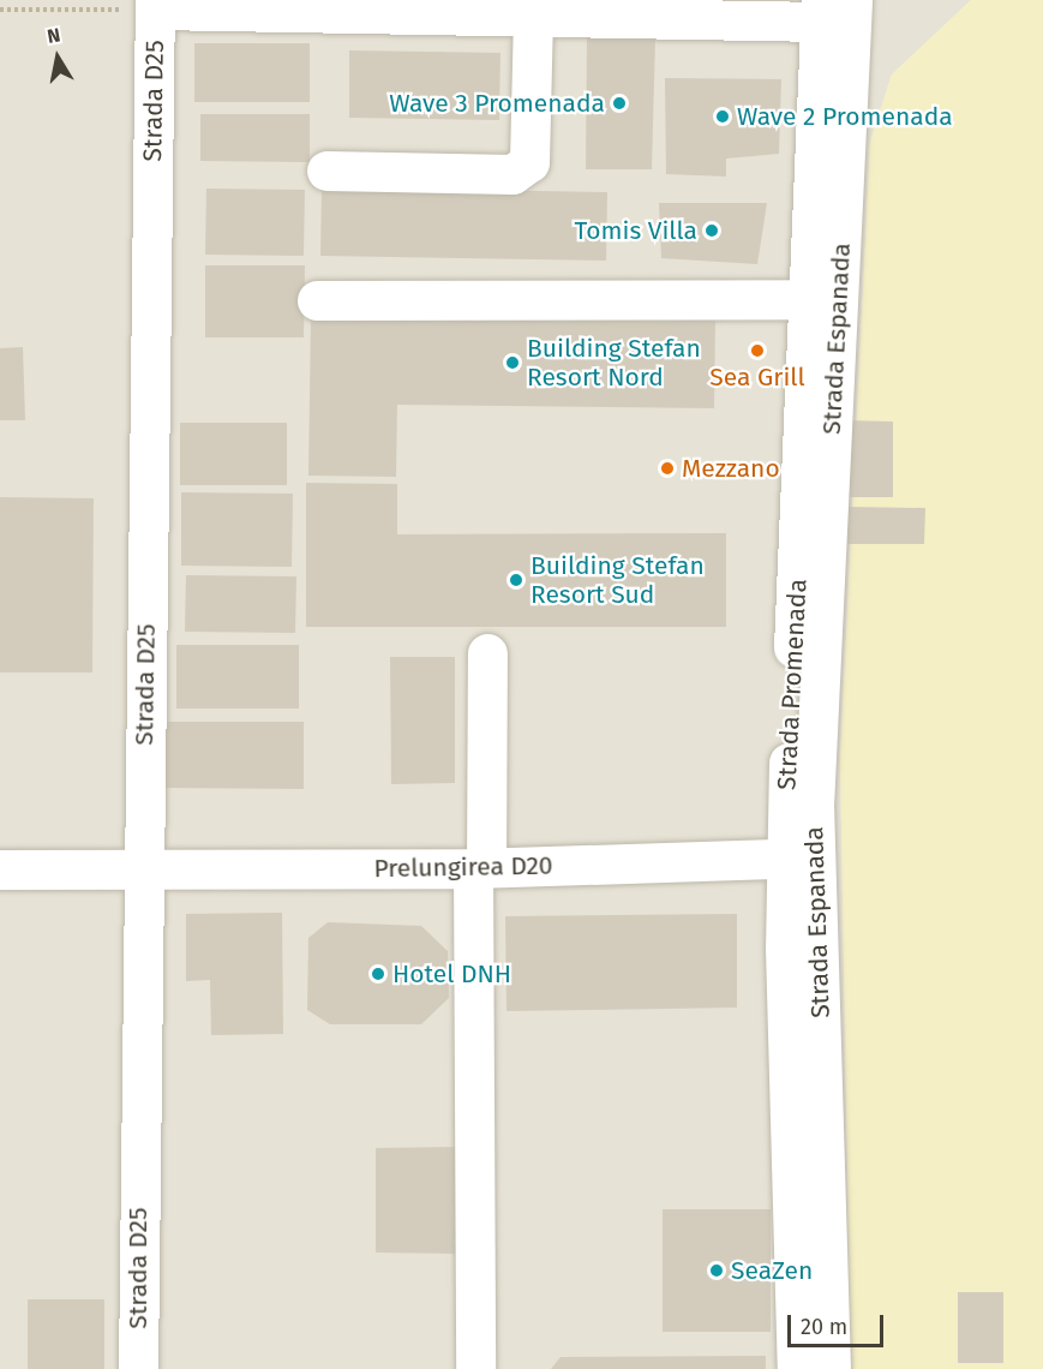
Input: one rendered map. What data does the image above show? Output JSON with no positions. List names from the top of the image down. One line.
{"streets":{"street":["Strada D25","Strada Espanada","Strada Promenada","Prelungirea D20"]},"crossings":[["Strada D25","Prelungirea D20"],["Strada Promenada","Prelungirea D20"]],"places":["Wave 3 Promenada","Wave 2 Promenada","Tomis Villa","Sea Grill","Building Stefan Resort Nord","Mezzano","Building Stefan Resort Sud","Hotel DNH","SeaZen"],"scale_bar":"20 m","north":"top"}
